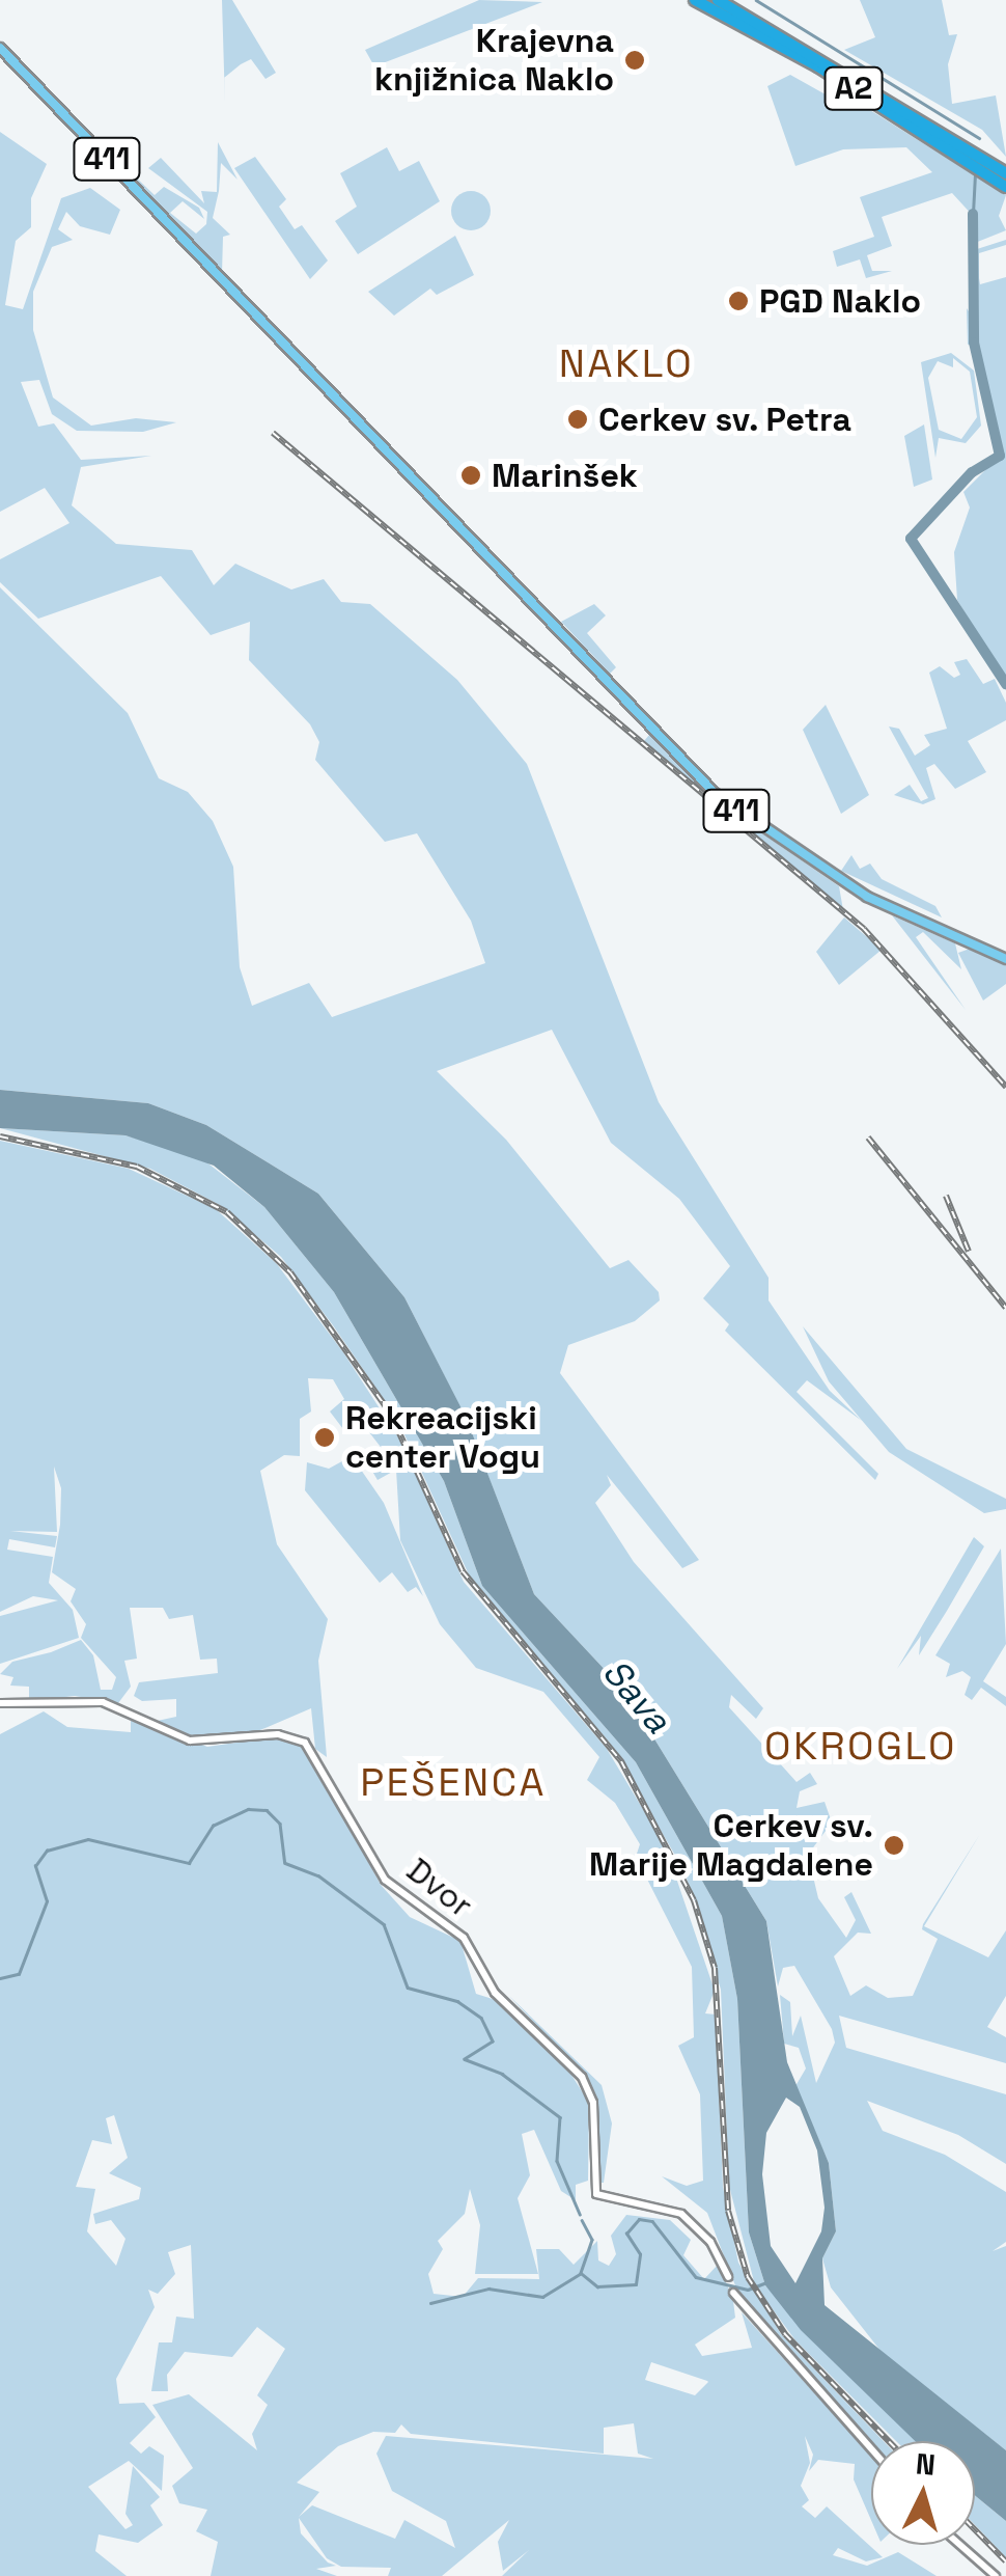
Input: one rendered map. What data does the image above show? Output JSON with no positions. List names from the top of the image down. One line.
{"streets":{"highway":["A2"],"main road":["411"],"street":["Dvor"]},"districts":["NAKLO","OKROGLO","PEŠENCA"],"water":["Sava"],"places":["Krajevna knjižnica Naklo","PGD Naklo","Cerkev sv. Petra","Marinšek","Rekreacijski center Vogu","Cerkev sv. Marije Magdalene"],"north":"top"}
